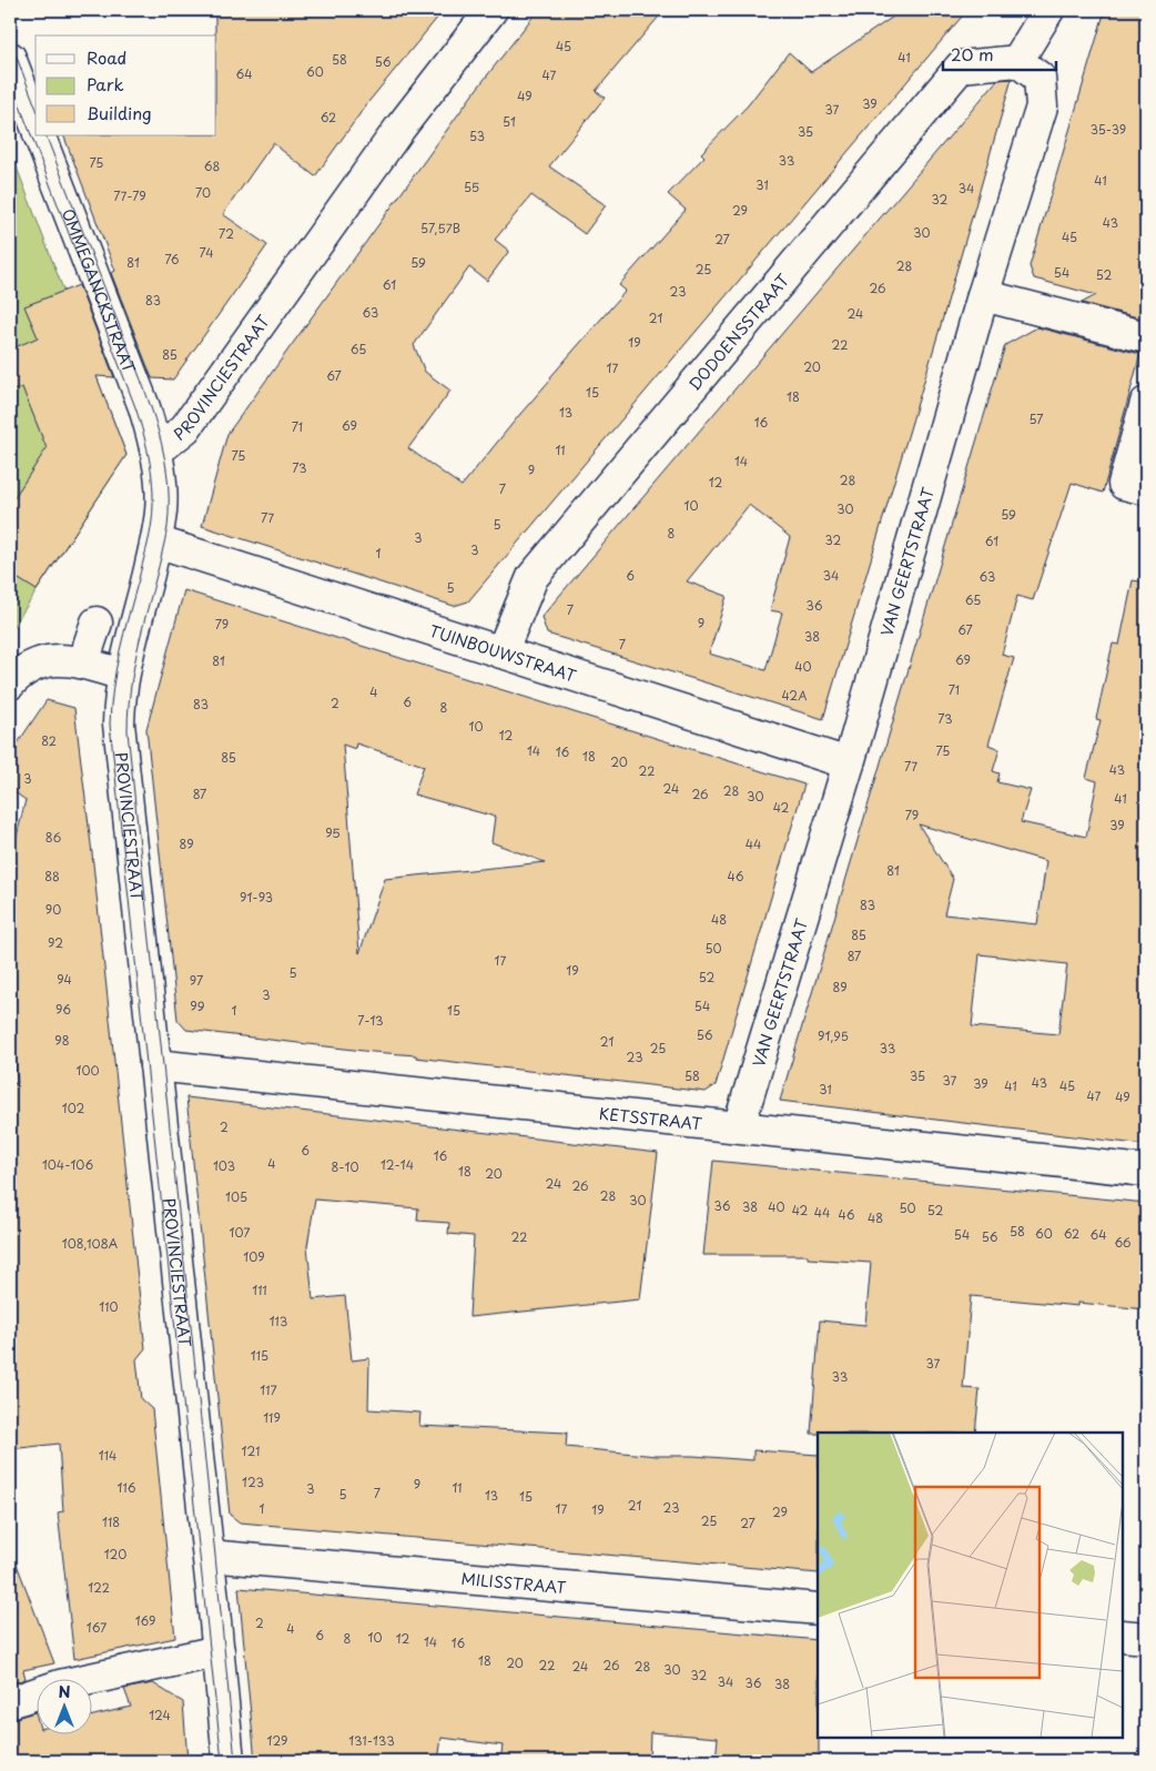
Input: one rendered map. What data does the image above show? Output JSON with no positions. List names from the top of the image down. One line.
{"streets":{"street":["OMMEGANCKSTRAAT","DODOENSSTRAAT","PROVINCIESTRAAT","VAN GEERTSTRAAT","TUINBOUWSTRAAT","KETSSTRAAT","MILISSTRAAT"]},"crossings":[["OMMEGANCKSTRAAT","PROVINCIESTRAAT"],["DODOENSSTRAAT","VAN GEERTSTRAAT"],["DODOENSSTRAAT","TUINBOUWSTRAAT"],["PROVINCIESTRAAT","TUINBOUWSTRAAT"],["PROVINCIESTRAAT","KETSSTRAAT"],["PROVINCIESTRAAT","MILISSTRAAT"],["VAN GEERTSTRAAT","TUINBOUWSTRAAT"],["VAN GEERTSTRAAT","KETSSTRAAT"]],"house_numbers":["45","41","58","56","60","64","47","49","39","37","62","51","35-39","35","53","33","75","68","41","31","55","34","70","77-79","32","29","43","57,57B","30","72","45","27","74","76","81","59","28","25","54","52","61","26","23","83","63","24","21","19","22","65","85","20","17","67","15","18","13","57","16","69","71","11","75","14","73","9","28","12","7","10","30","59","77","5","8","3","32","61","3","1","6","34","63","5","65","36","7","9","79","67","38","7","69","81","40","71","4","42A","6","2","83","8","73","10","12","82","14","75","16","18","85","20","77","43","22","3","24","28","87","26","30","41","42","79","39","95","86","89","44","81","88","46","91-93","83","90","48","85","92","50","87","17","19","5","52","94","97","89","3","99","54","96","1","15","7-13","56","91,95","98","21","25","33","23","100","58","35","37","43","39","41","45","31","47","49","102","2","6","16","4","104-106","12-14","103","8-10","18","20","24","26","28","105","30","36","38","40","50","42","52","44","46","48","58","107","60","62","54","64","22","56","66","108,108A","109","111","110","113","115","37","33","117","119","121","114","123","9","116","11","3","7","5","13","15","21","23","1","17","19","29","25","118","27","120","122","169","2","167","4","6","10","8","12","14","16","18","20","22","26","24","28","30","32","34","36","38","124","129","131-133"],"legend":["Road","Park","Building"],"scale_bar":"20 m","north":"top"}
